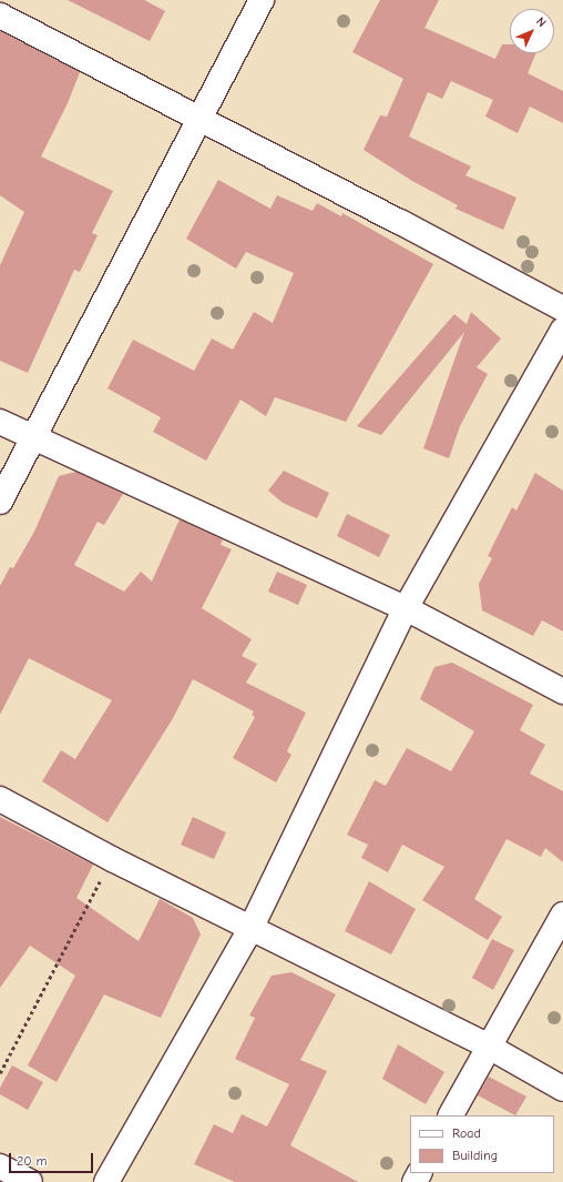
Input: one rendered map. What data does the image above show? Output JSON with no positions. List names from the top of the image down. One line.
{"legend":["Road","Building"],"scale_bar":"20 m","north":"top right"}
